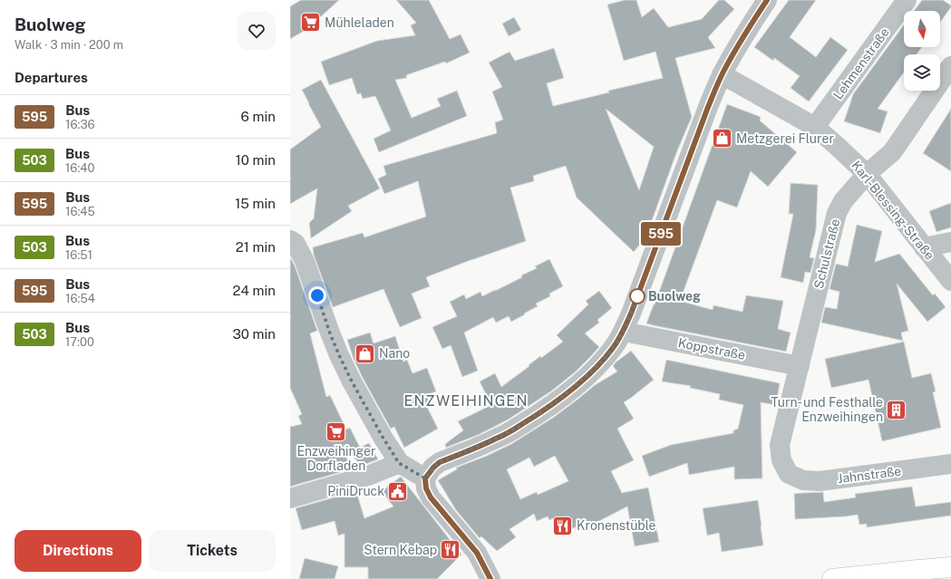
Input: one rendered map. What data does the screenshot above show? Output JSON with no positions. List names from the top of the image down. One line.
{"streets":{"street":["Lehmenstraße","Karl-Blessing-Straße","Schulstraße","Koppstraße","Jahnstraße"]},"crossings":[["Lehmenstraße","Karl-Blessing-Straße"],["Karl-Blessing-Straße","Schulstraße"],["Schulstraße","Koppstraße"],["Schulstraße","Jahnstraße"]],"districts":["ENZWEIHINGEN"],"places":{"supermarket":["Mühleladen","Enzweihinger Dorfladen"],"shop":["Metzgerei Flurer","Nano"],"other":["Buolweg"],"building":["Turn- und Festhalle Enzweihingen"],"public building":["PiniDruck"],"restaurant":["Kronenstüble","Stern Kebap"]},"lines":["bus line 595"],"north":"bottom","page":{"heading":[["Buolweg","Walk · 3 min · 200 m"],"Departures"],"on_map":"595","list":[{"mark":"595","name":"Bus","note":"16:36","value":"6 min"},{"mark":"503","name":"Bus","note":"16:40","value":"10 min"},{"mark":"595","name":"Bus","note":"16:45","value":"15 min"},{"mark":"503","name":"Bus","note":"16:51","value":"21 min"},{"mark":"595","name":"Bus","note":"16:54","value":"24 min"},{"mark":"503","name":"Bus","note":"17:00","value":"30 min"}],"buttons":["Directions","Tickets"]}}
